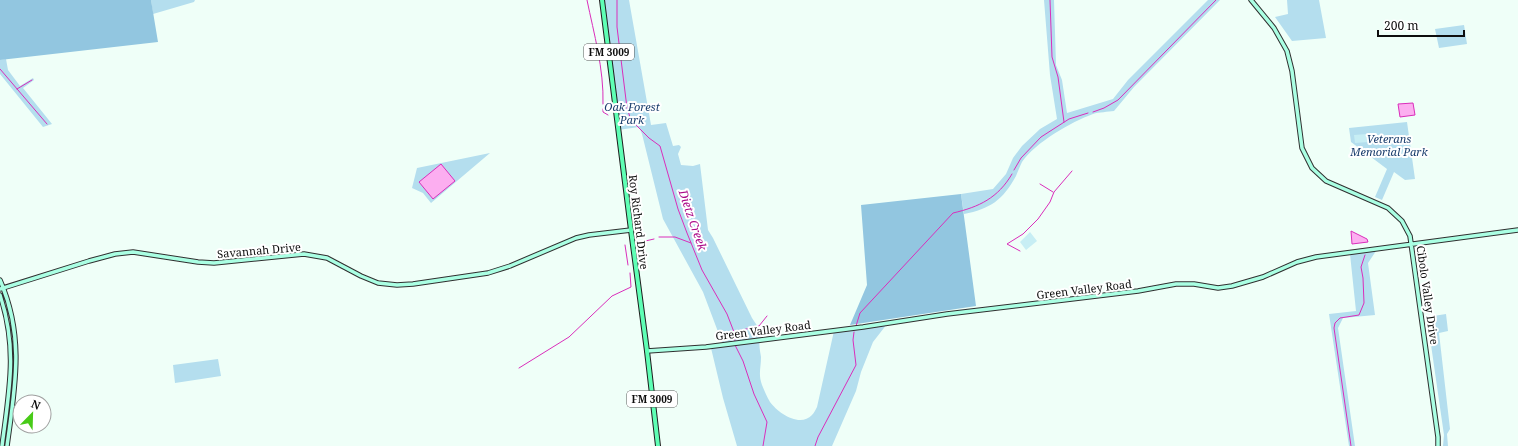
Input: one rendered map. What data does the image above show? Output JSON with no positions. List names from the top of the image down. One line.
{"streets":{"main road":["FM 3009","Roy Richard Drive"],"street":["Savannah Drive","Green Valley Road","Cibolo Valley Drive"]},"crossings":[["Roy Richard Drive","Savannah Drive"],["Roy Richard Drive","Green Valley Road"],["Green Valley Road","Cibolo Valley Drive"]],"water":["Dietz Creek"],"parks":["Oak Forest Park","Veterans Memorial Park"],"scale_bar":"200 m","north":"top right"}
